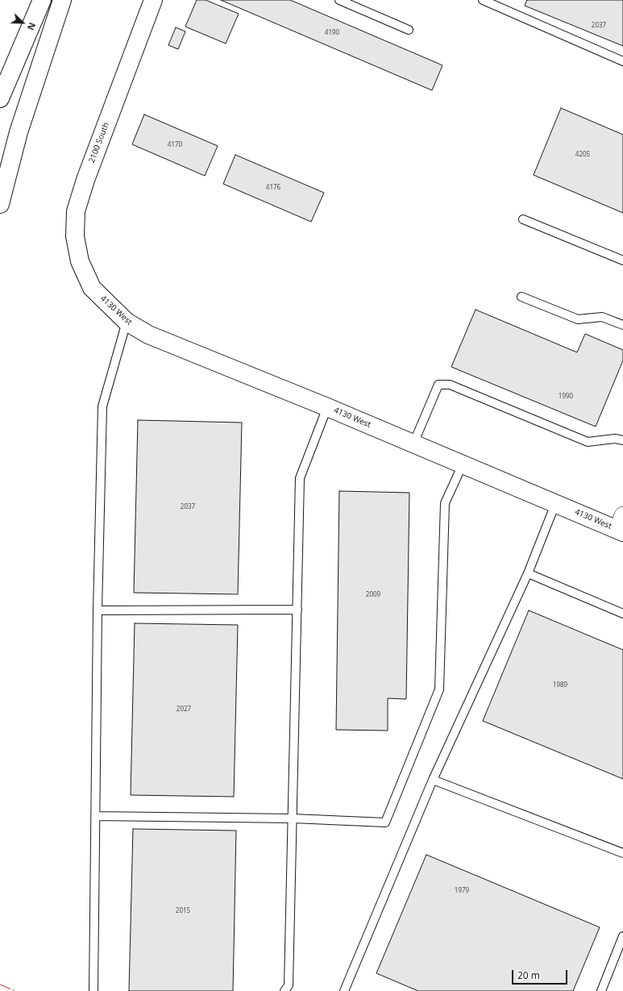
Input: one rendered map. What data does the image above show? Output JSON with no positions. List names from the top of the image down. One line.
{"streets":{"main road":["2100 South","4130 West"]},"crossings":[["2100 South","4130 West"]],"house_numbers":["2037","4190","4170","4205","4176","1990","2037","2009","1989","2027","1979","2015"],"scale_bar":"20 m","north":"bottom right"}
